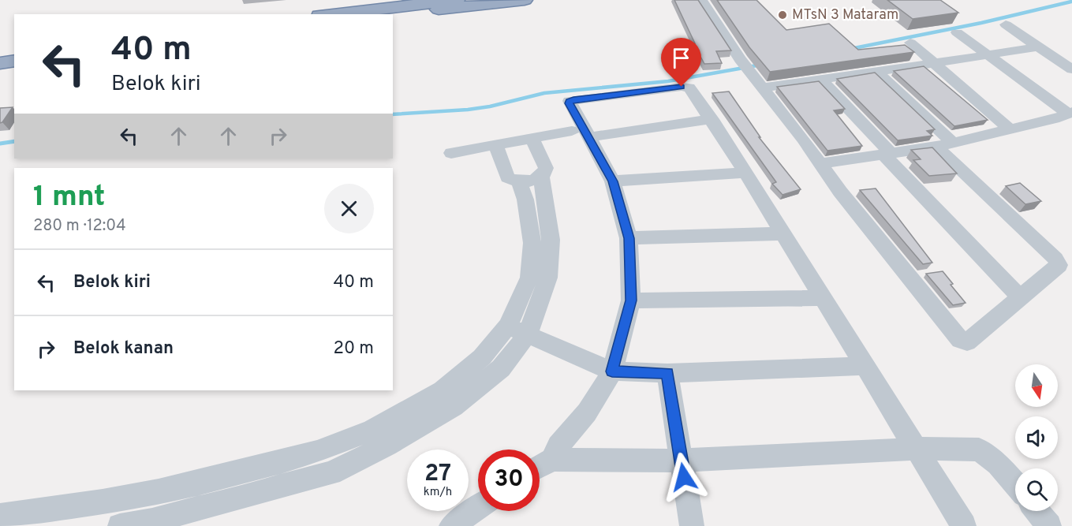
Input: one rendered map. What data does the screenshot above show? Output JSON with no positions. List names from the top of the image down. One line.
{"places":["MTsN 3 Mataram"],"north":"bottom","page":{"turn":["40 m","Belok kiri"],"heading":["1 mnt","280 m · 12:04"],"list":[{"name":"Belok kiri","value":"40 m"},{"name":"Belok kanan","value":"20 m"}],"speed":"27 km/h","limit":"30"}}
